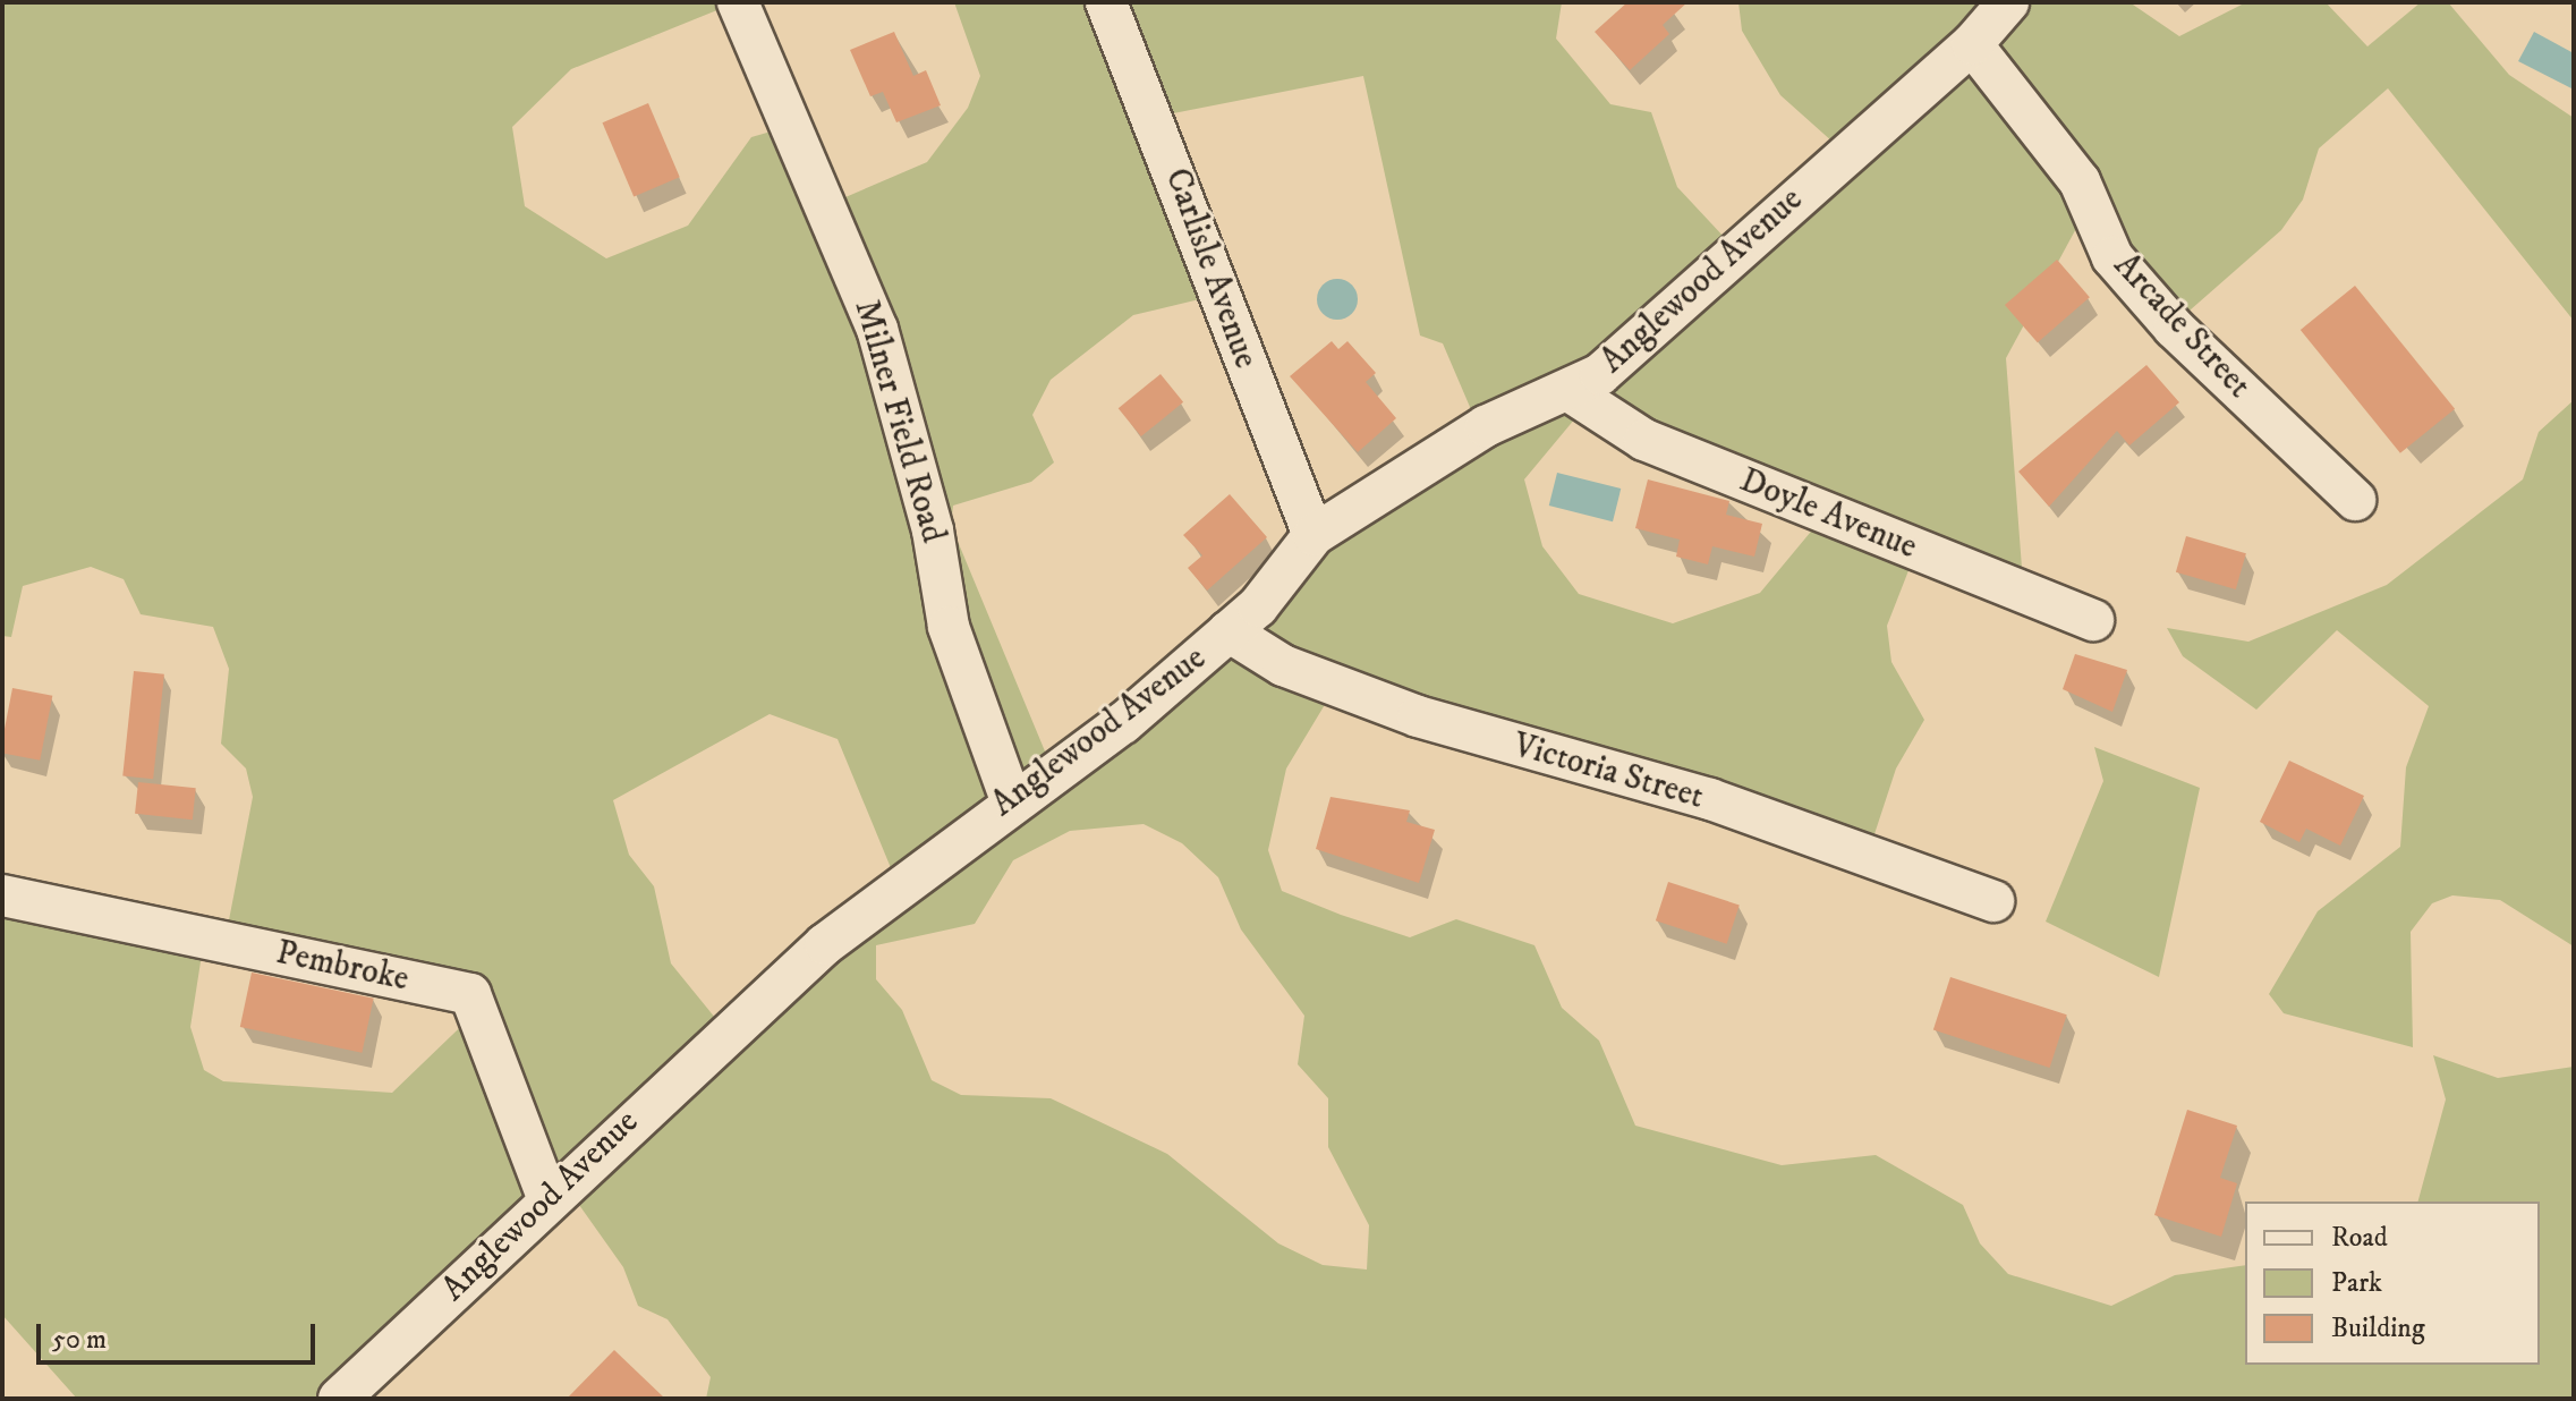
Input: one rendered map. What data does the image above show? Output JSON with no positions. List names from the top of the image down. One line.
{"streets":{"street":["Carlisle Avenue","Anglewood Avenue","Arcade Street","Milner Field Road","Doyle Avenue","Victoria Street","Pembroke"]},"crossings":[["Carlisle Avenue","Anglewood Avenue"],["Anglewood Avenue","Arcade Street"],["Anglewood Avenue","Milner Field Road"],["Anglewood Avenue","Doyle Avenue"],["Anglewood Avenue","Victoria Street"],["Anglewood Avenue","Pembroke"]],"legend":["Road","Park","Building"],"scale_bar":"50 m"}
